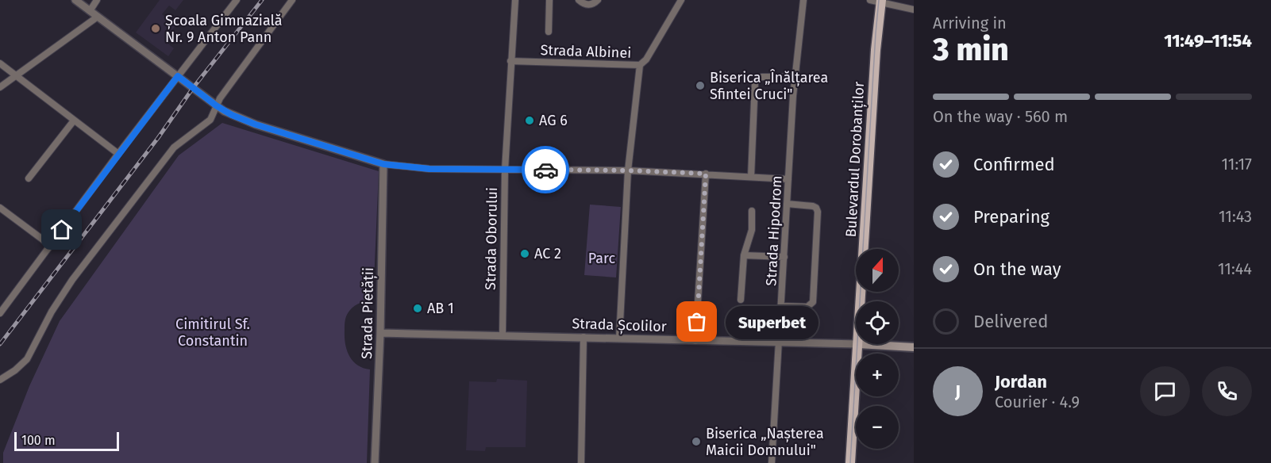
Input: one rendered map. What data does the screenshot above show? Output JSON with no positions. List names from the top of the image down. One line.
{"streets":{"main road":["Bulevardul Dorobanților","Strada Școlilor"],"street":["Strada Albinei","Strada Hipodrom","Strada Oborului","Strada Pietății"]},"crossings":[["Strada Albinei","Strada Oborului"],["Bulevardul Dorobanților","Strada Școlilor"],["Strada Hipodrom","Strada Școlilor"],["Strada Oborului","Strada Școlilor"],["Strada Pietății","Strada Școlilor"]],"parks":["Parc","Cimitirul Sf. Constantin"],"places":["Școala Gimnazială Nr. 9 Anton Pann","Biserica „Înălțarea Sfintei Cruci\"","AG 6","AC 2","AB 1","Superbet","Biserica „Nașterea Maicii Domnului\""],"scale_bar":"100 m","north":"top","page":{"heading":["3 min","Arriving in","11:49–11:54"],"panel":["Jordan","Courier · 4.9"],"bar":"On the way · 560 m","list":[["Confirmed","11:17"],["Preparing","11:43"],["On the way","11:44"],"Delivered"],"map_buttons":["+","−"],"bubble":"Superbet","round":"J","scale":"100 m"}}
